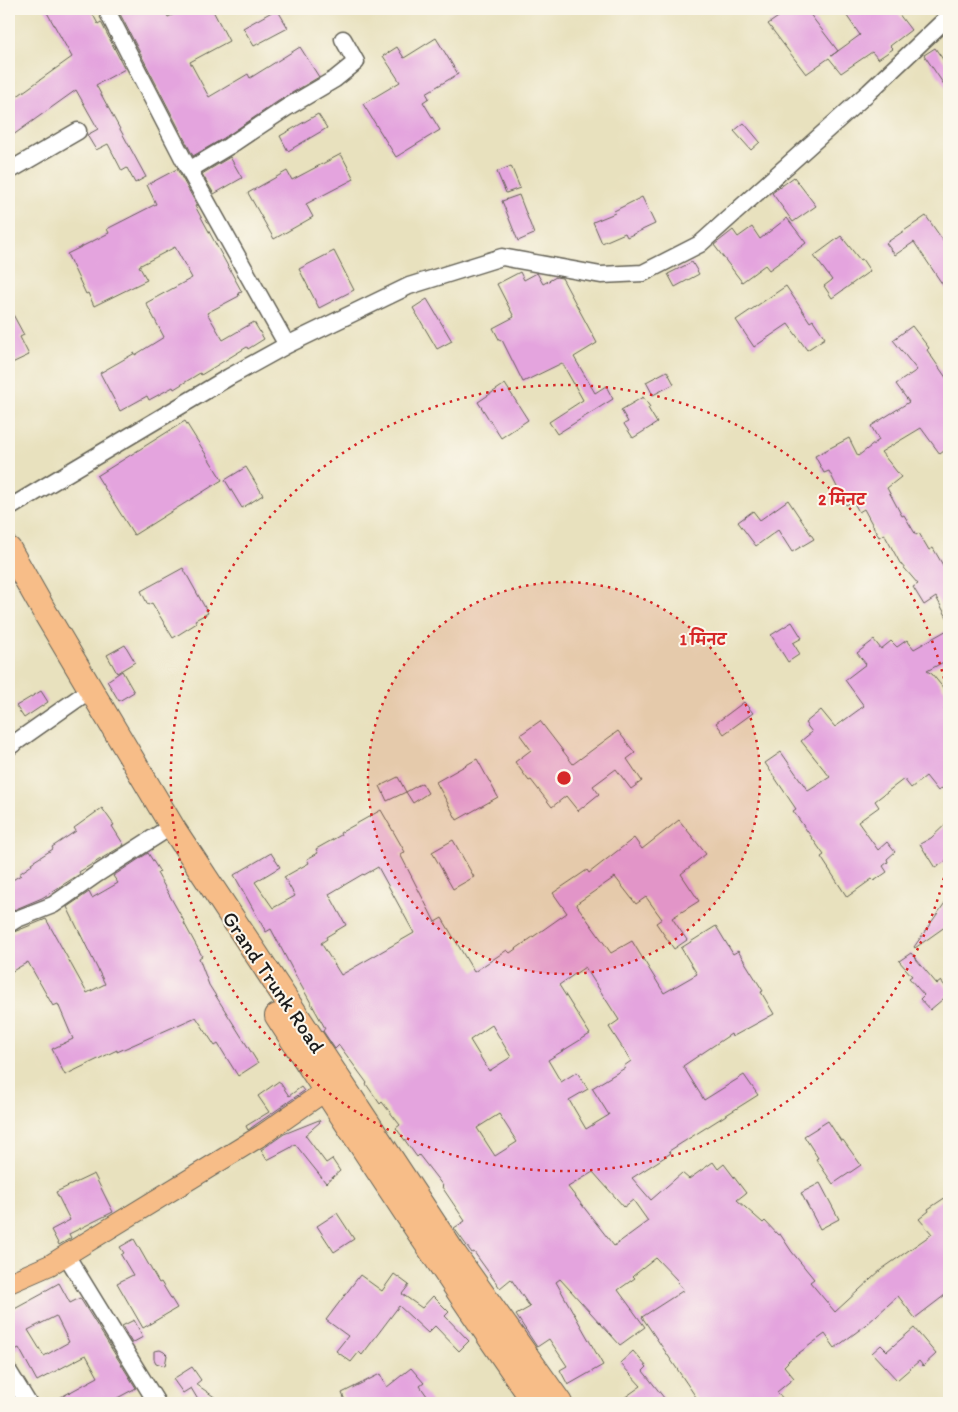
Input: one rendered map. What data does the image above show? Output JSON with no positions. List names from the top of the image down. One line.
{"streets":{"highway":["Grand Trunk Road"]},"rings":["2 मिनट","1 मिनट"]}
